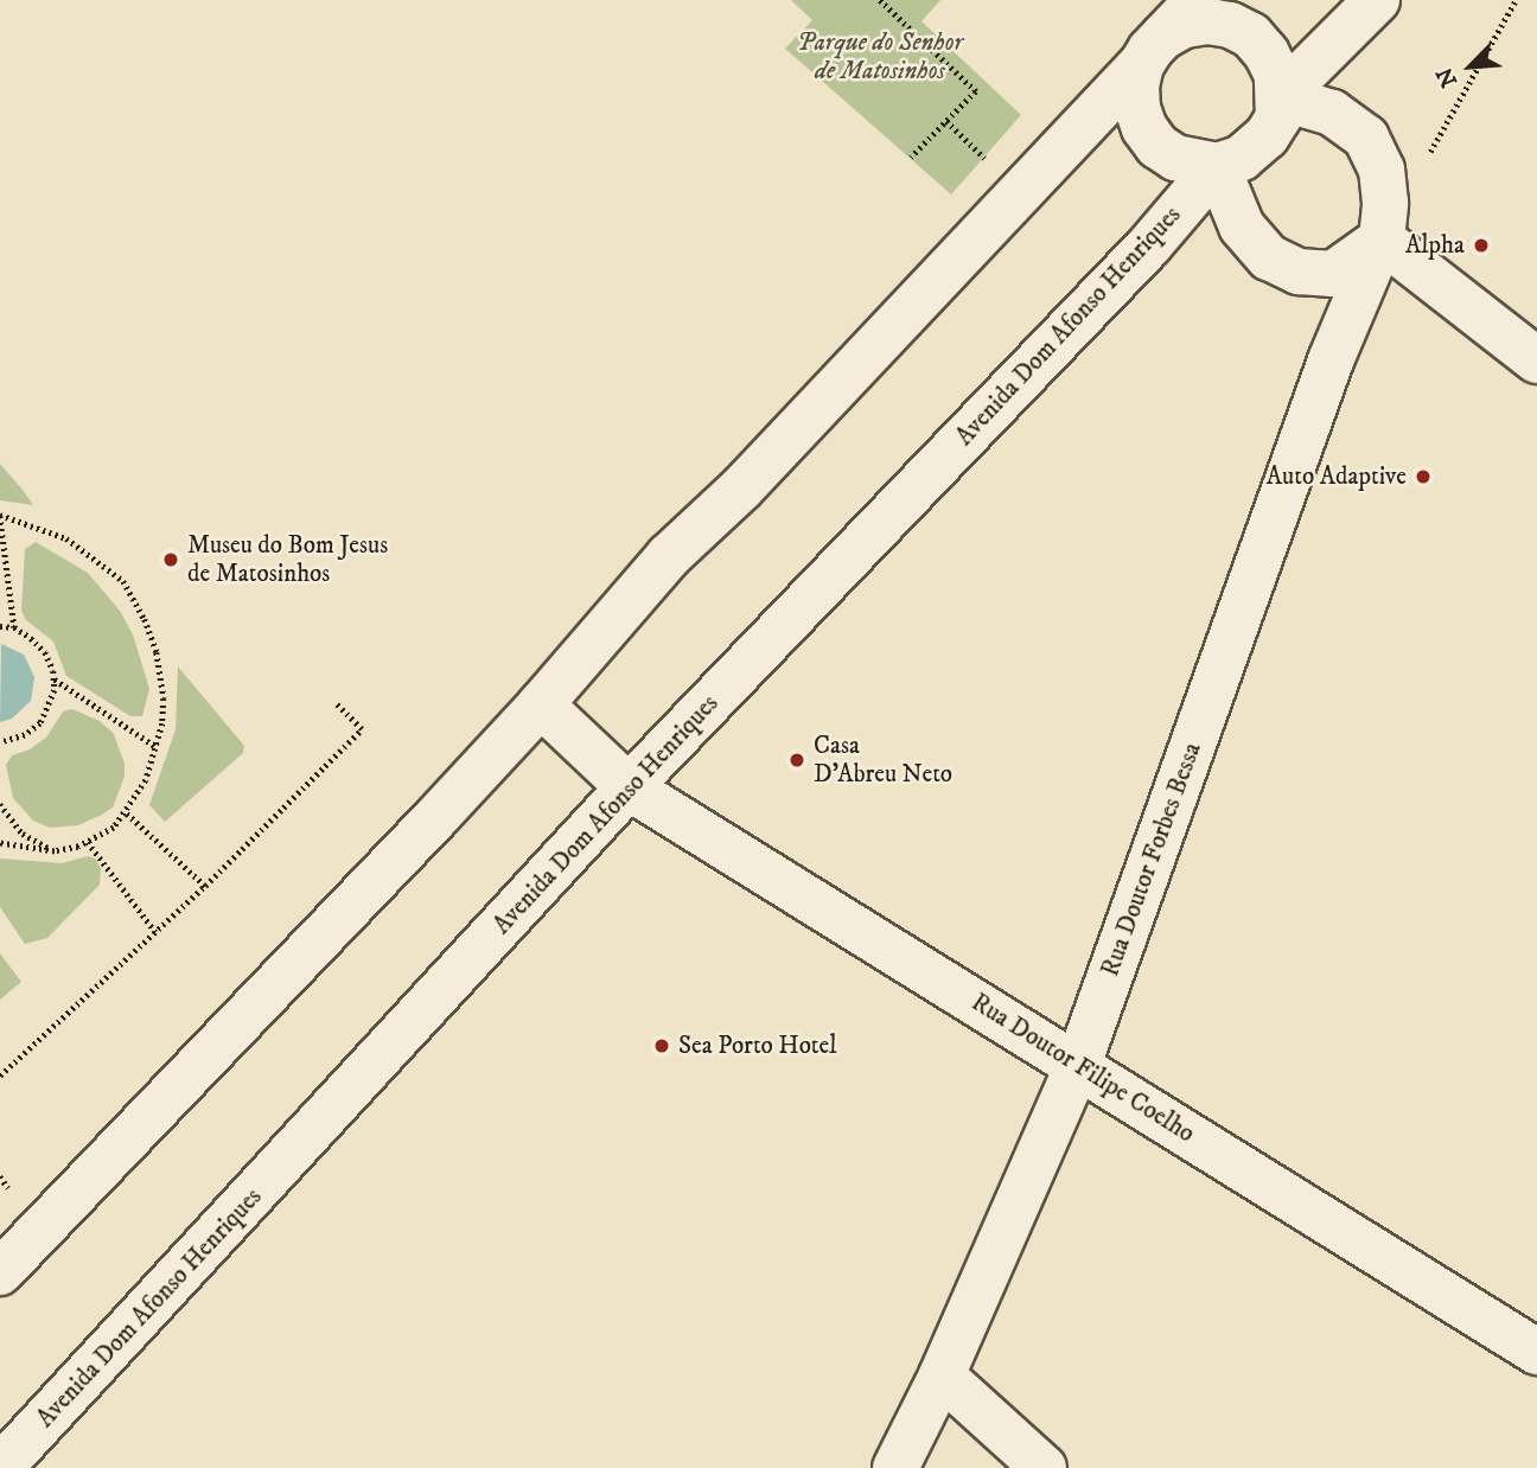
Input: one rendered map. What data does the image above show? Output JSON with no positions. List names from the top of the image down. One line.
{"streets":{"main road":["Avenida Dom Afonso Henriques","Rua Doutor Forbes Bessa","Rua Doutor Filipe Coelho"]},"crossings":[["Avenida Dom Afonso Henriques","Rua Doutor Forbes Bessa"],["Avenida Dom Afonso Henriques","Rua Doutor Filipe Coelho"],["Rua Doutor Forbes Bessa","Rua Doutor Filipe Coelho"]],"parks":["Parque do Senhor de Matosinhos"],"places":["Alpha","Auto Adaptive","Museu do Bom Jesus de Matosinhos","Casa D'Abreu Neto","Sea Porto Hotel"],"north":"bottom left"}
